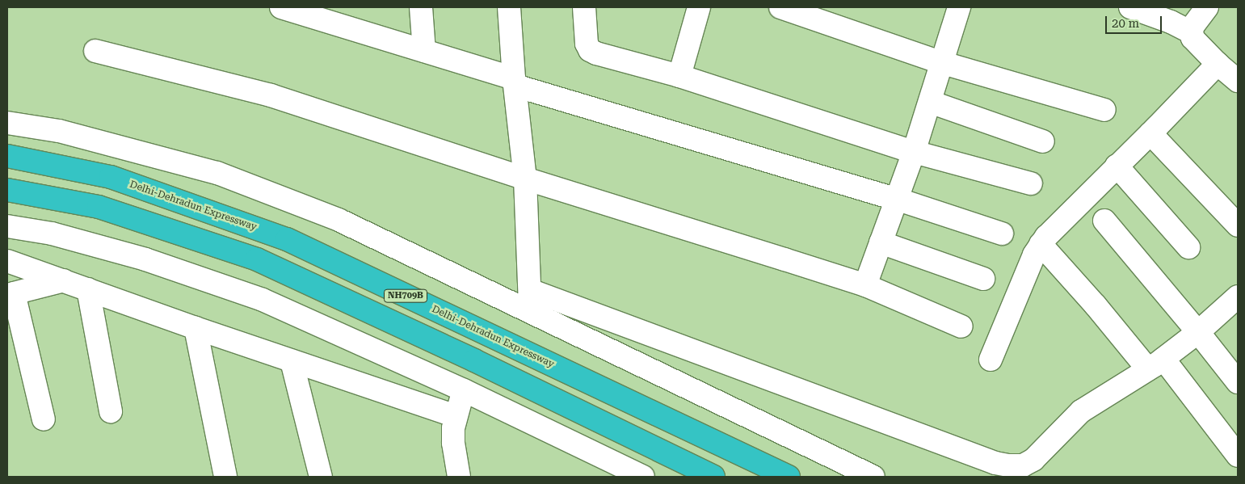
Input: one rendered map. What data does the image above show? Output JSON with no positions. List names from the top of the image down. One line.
{"streets":{"highway":["Delhi-Dehradun Expressway","NH709B"]},"scale_bar":"20 m"}
